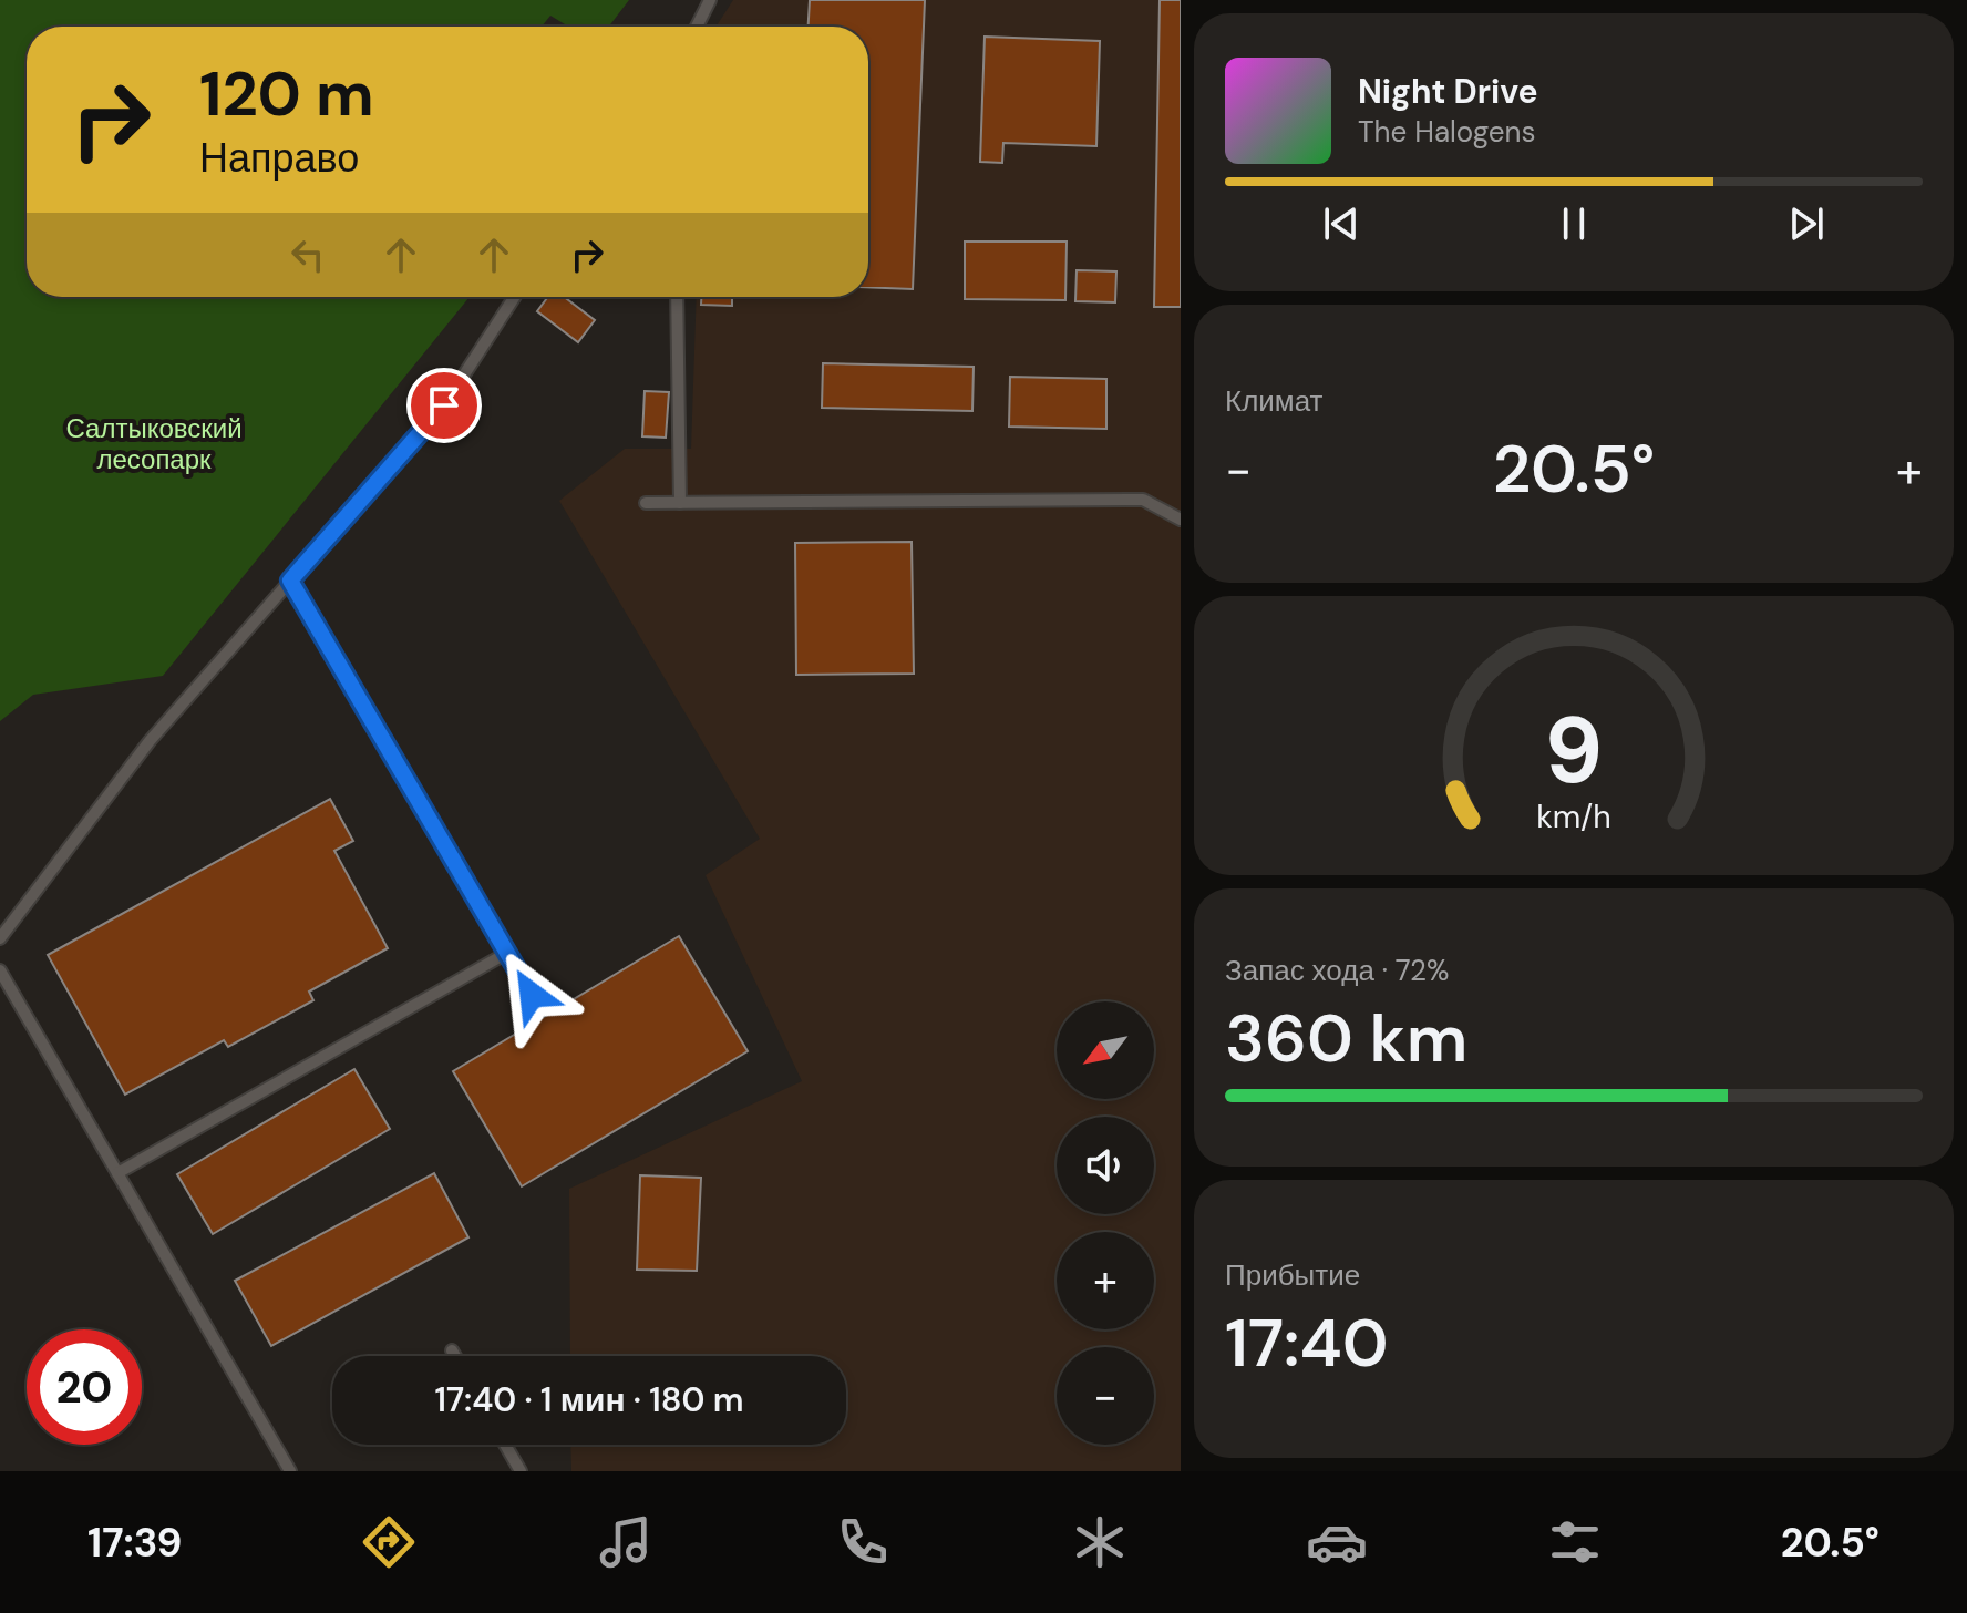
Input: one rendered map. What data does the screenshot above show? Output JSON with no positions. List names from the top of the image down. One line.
{"parks":["Салтыковский лесопарк"],"north":"bottom left","page":{"turn":["120 m","Направо"],"song":["Night Drive","The Halogens"],"tile":["Климат",["Запас хода · 72%","360 km"],["Прибытие","17:40"]],"heat":["−","20.5°","+"],"map_buttons":["+","−"],"limit":"20","trip":"17:40 · 1 мин · 180 m","tabs":["17:39","20.5°"],"gauge":["9","km/h"]}}
